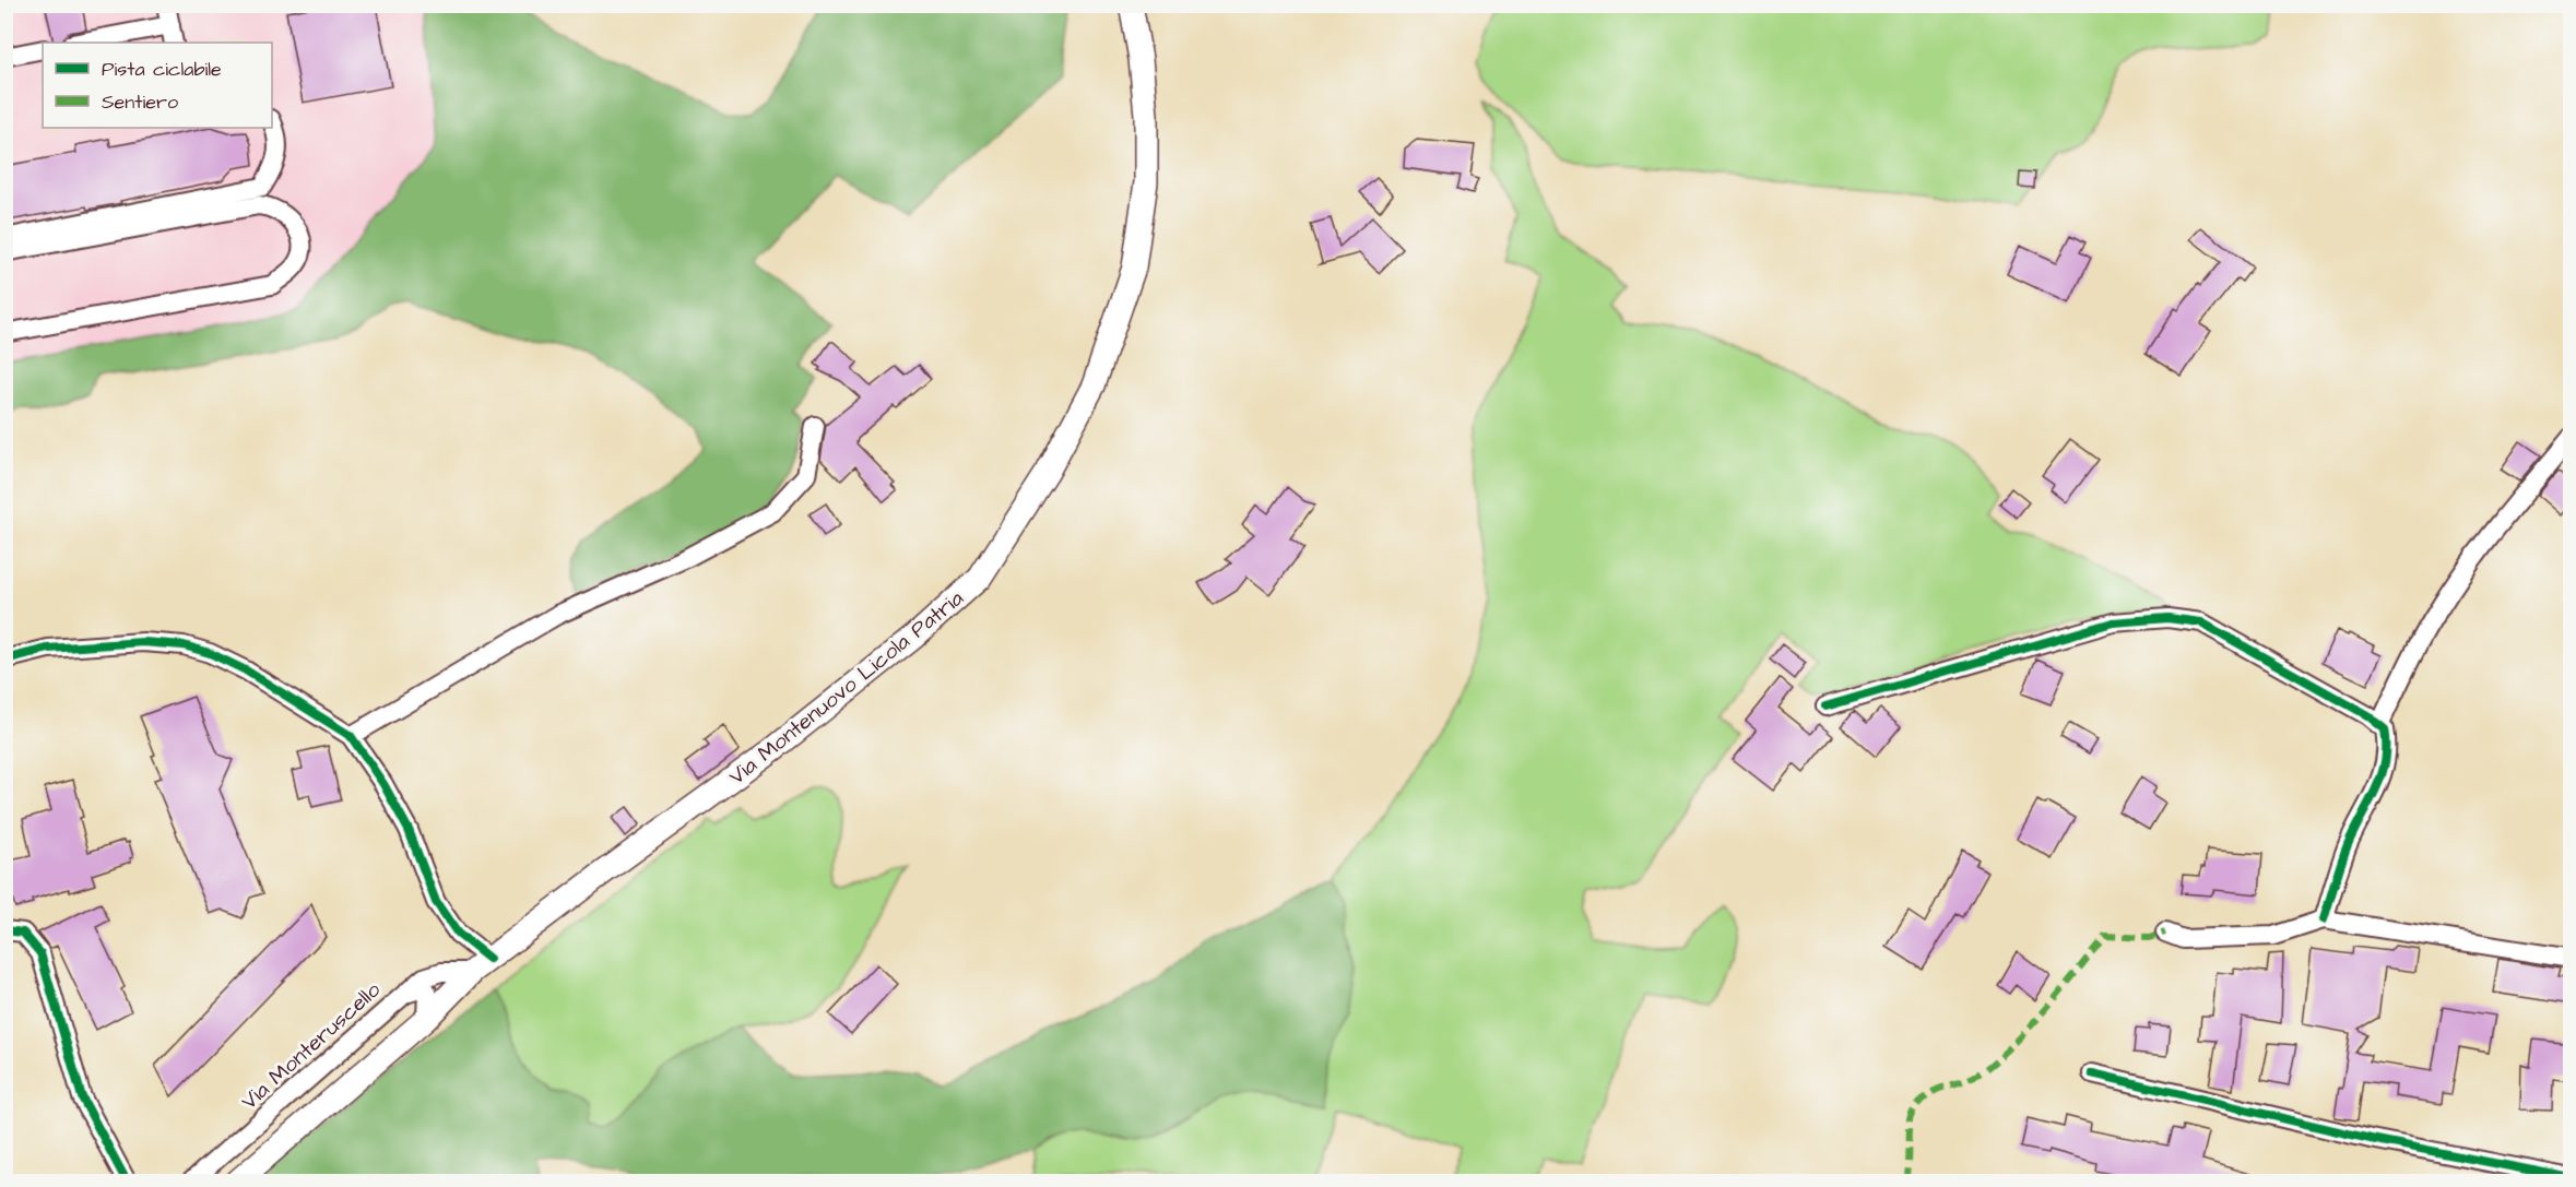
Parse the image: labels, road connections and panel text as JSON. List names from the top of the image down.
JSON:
{
  "streets": {
    "main road": ["Via Montenuovo Licola Patria"],
    "street": ["Via Monteruscello"]
  },
  "crossings": [
    ["Via Montenuovo Licola Patria", "Via Monteruscello"]
  ],
  "legend": ["Pista ciclabile", "Sentiero"]
}
